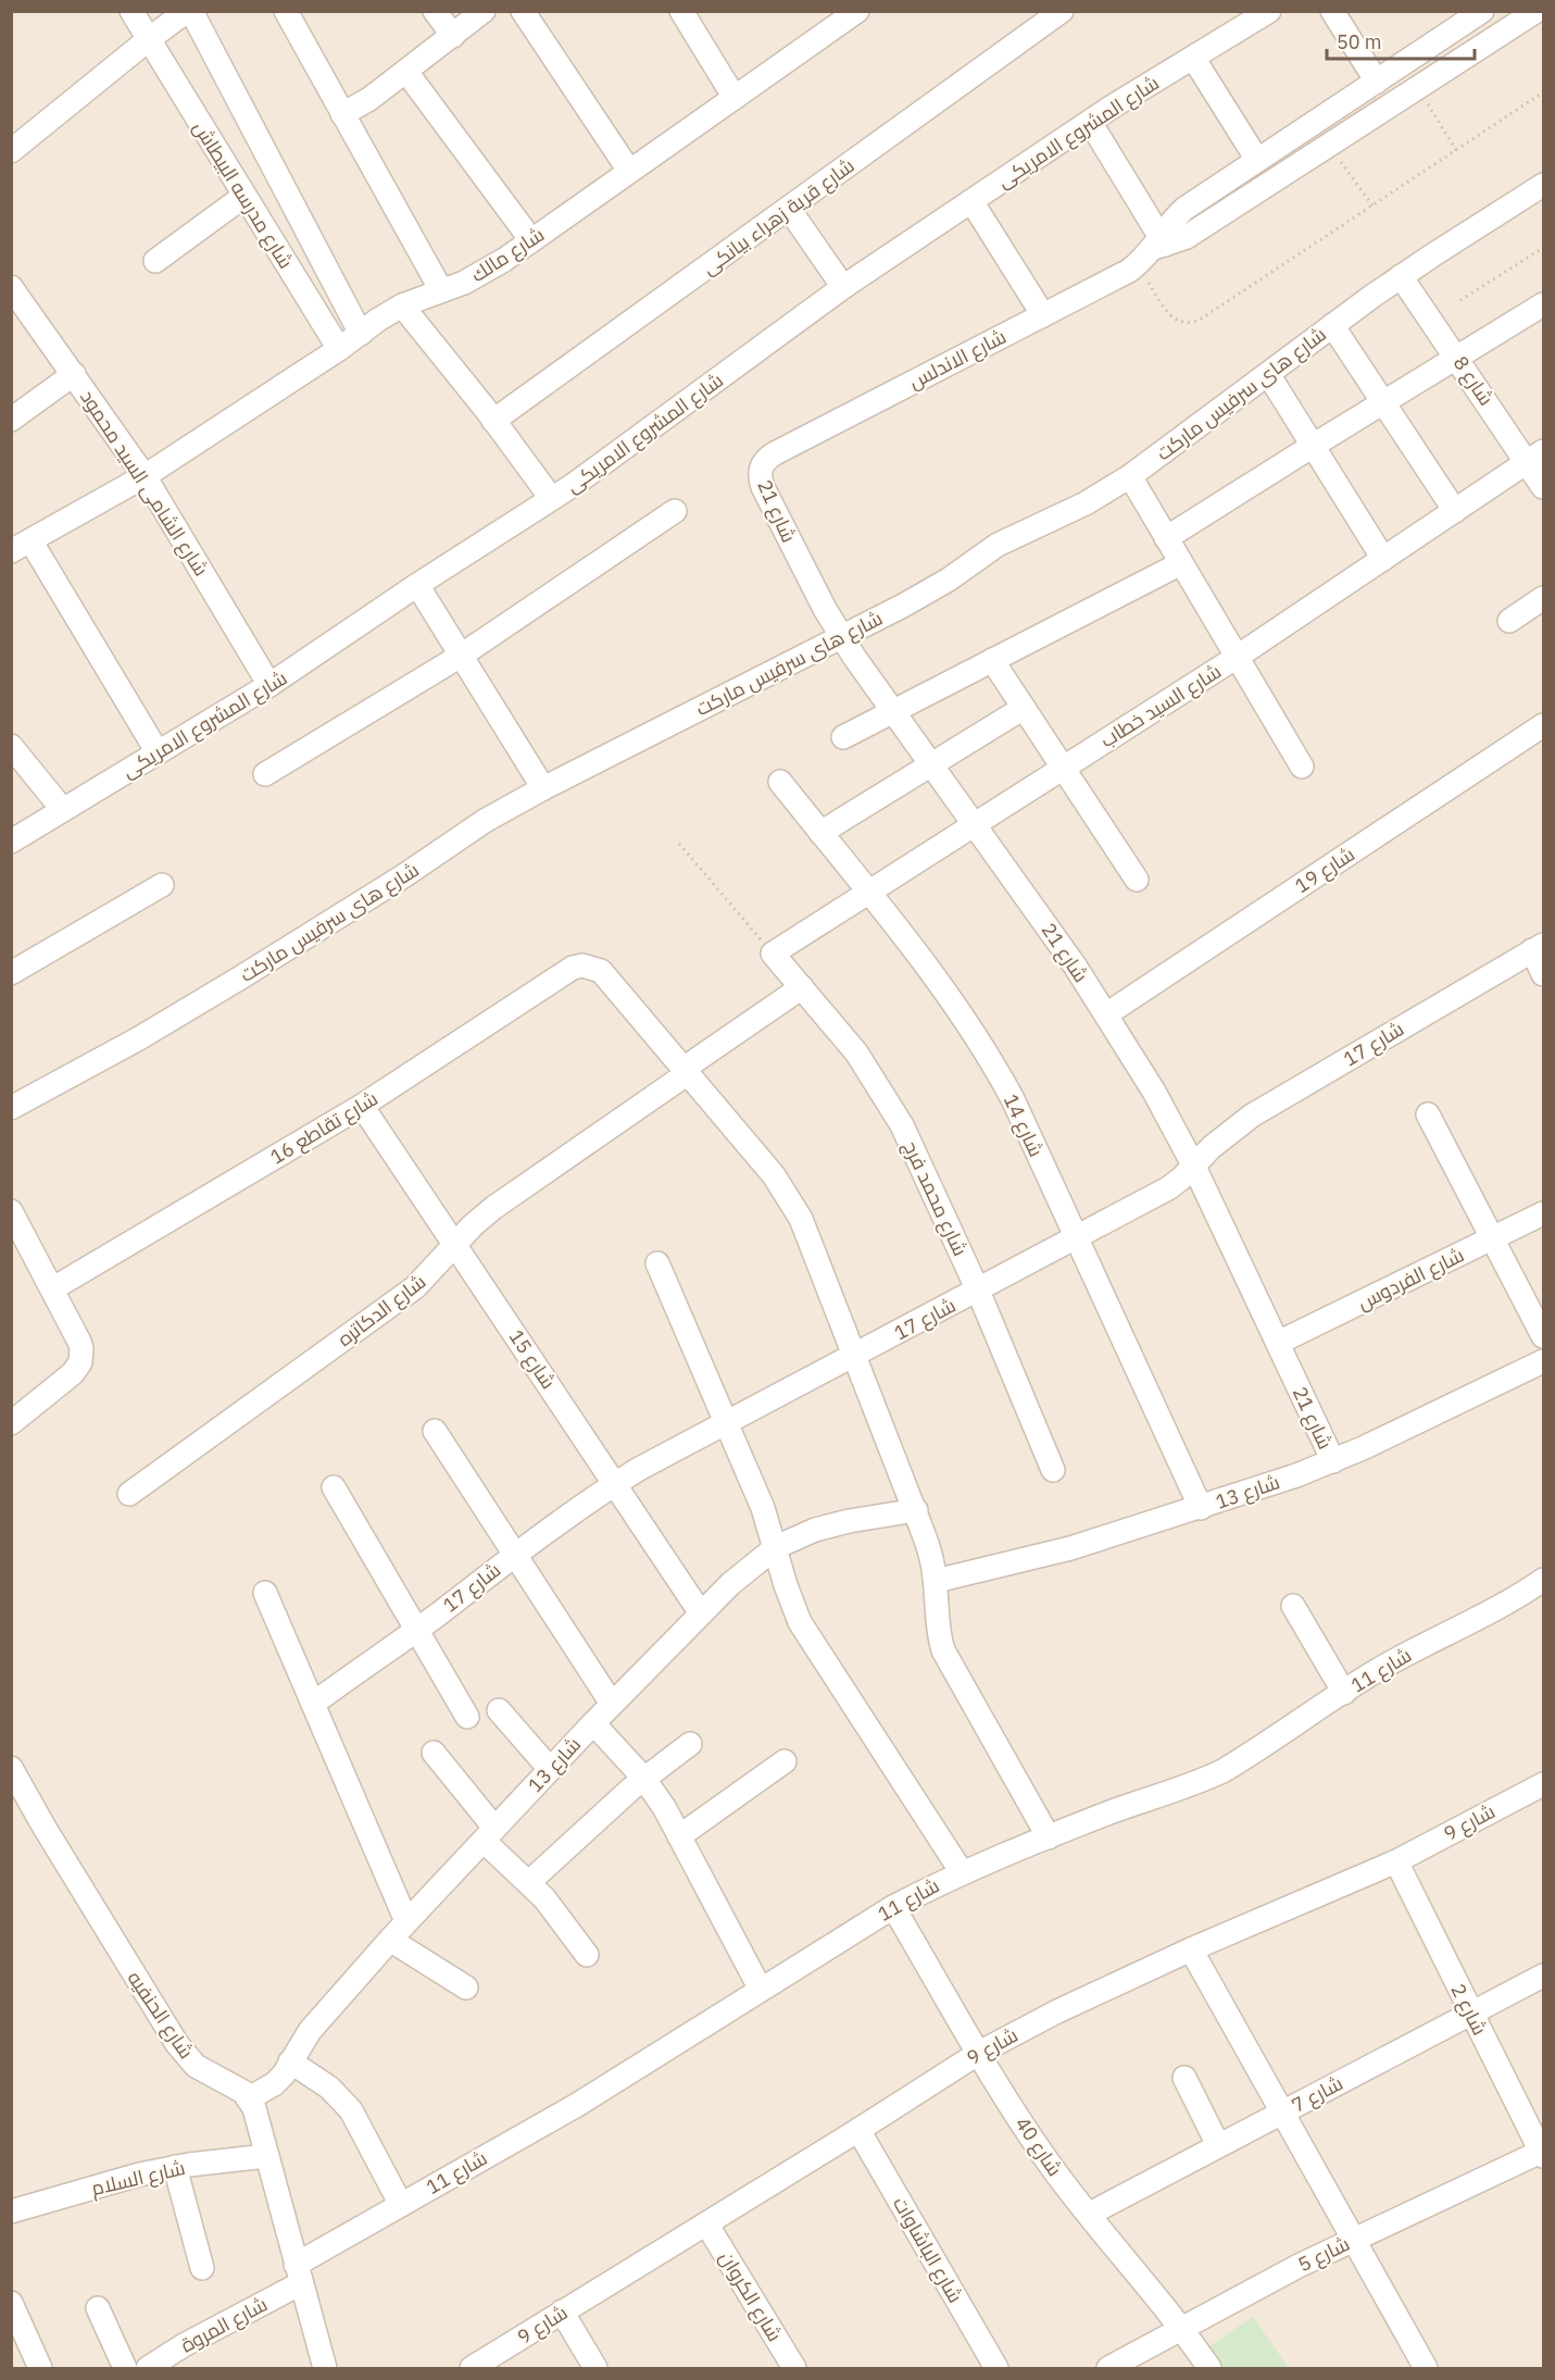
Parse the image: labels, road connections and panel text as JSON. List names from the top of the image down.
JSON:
{
  "streets": {
    "street": [
      "شارع المشروع الامريكى",
      "شارع مدرسه البيطاش",
      "شارع قرية زهراء بيانكى",
      "شارع مالك",
      "شارع الاندلس",
      "شارع 8",
      "شارع هاى سرفيس ماركت",
      "شارع الشامى السيد محمود",
      "شارع 21",
      "شارع السيد خطاب",
      "شارع 19",
      "شارع 17",
      "شارع 14",
      "شارع تقاطع 16",
      "شارع محمد فرج",
      "شارع الفردوس",
      "شارع الدكاتره",
      "شارع 15",
      "شارع 13",
      "شارع 11",
      "شارع 9",
      "شارع 2",
      "شارع الحنفيه",
      "شارع 7",
      "شارع 40",
      "شارع السلام",
      "شارع الباشاوات",
      "شارع 5",
      "شارع الكروان",
      "شارع المروة"
    ]
  },
  "crossings": [
    ["شارع المشروع الامريكى", "شارع الشامى السيد محمود"],
    ["شارع مدرسه البيطاش", "شارع مالك"],
    ["شارع مالك", "شارع الشامى السيد محمود"],
    ["شارع الاندلس", "شارع 21"],
    ["شارع 8", "شارع هاى سرفيس ماركت"],
    ["شارع 8", "شارع السيد خطاب"],
    ["شارع هاى سرفيس ماركت", "شارع 21"],
    ["شارع 21", "شارع السيد خطاب"],
    ["شارع 21", "شارع 19"],
    ["شارع 21", "شارع 17"],
    ["شارع 21", "شارع الفردوس"],
    ["شارع 21", "شارع 13"],
    ["شارع السيد خطاب", "شارع 14"],
    ["شارع السيد خطاب", "شارع محمد فرج"],
    ["شارع 17", "شارع 14"],
    ["شارع 17", "شارع محمد فرج"],
    ["شارع 17", "شارع 15"],
    ["شارع 14", "شارع 13"],
    ["شارع تقاطع 16", "شارع الدكاتره"],
    ["شارع تقاطع 16", "شارع 15"],
    ["شارع محمد فرج", "شارع الدكاتره"],
    ["شارع الدكاتره", "شارع 15"],
    ["شارع 15", "شارع 13"],
    ["شارع 13", "شارع الحنفيه"],
    ["شارع 11", "شارع 40"],
    ["شارع 11", "شارع المروة"],
    ["شارع 9", "شارع 2"],
    ["شارع 9", "شارع 40"],
    ["شارع 9", "شارع الباشاوات"],
    ["شارع 9", "شارع الكروان"],
    ["شارع 2", "شارع 7"],
    ["شارع 2", "شارع 5"],
    ["شارع 7", "شارع 40"],
    ["شارع 40", "شارع 5"]
  ],
  "scale_bar": "50 m"
}
